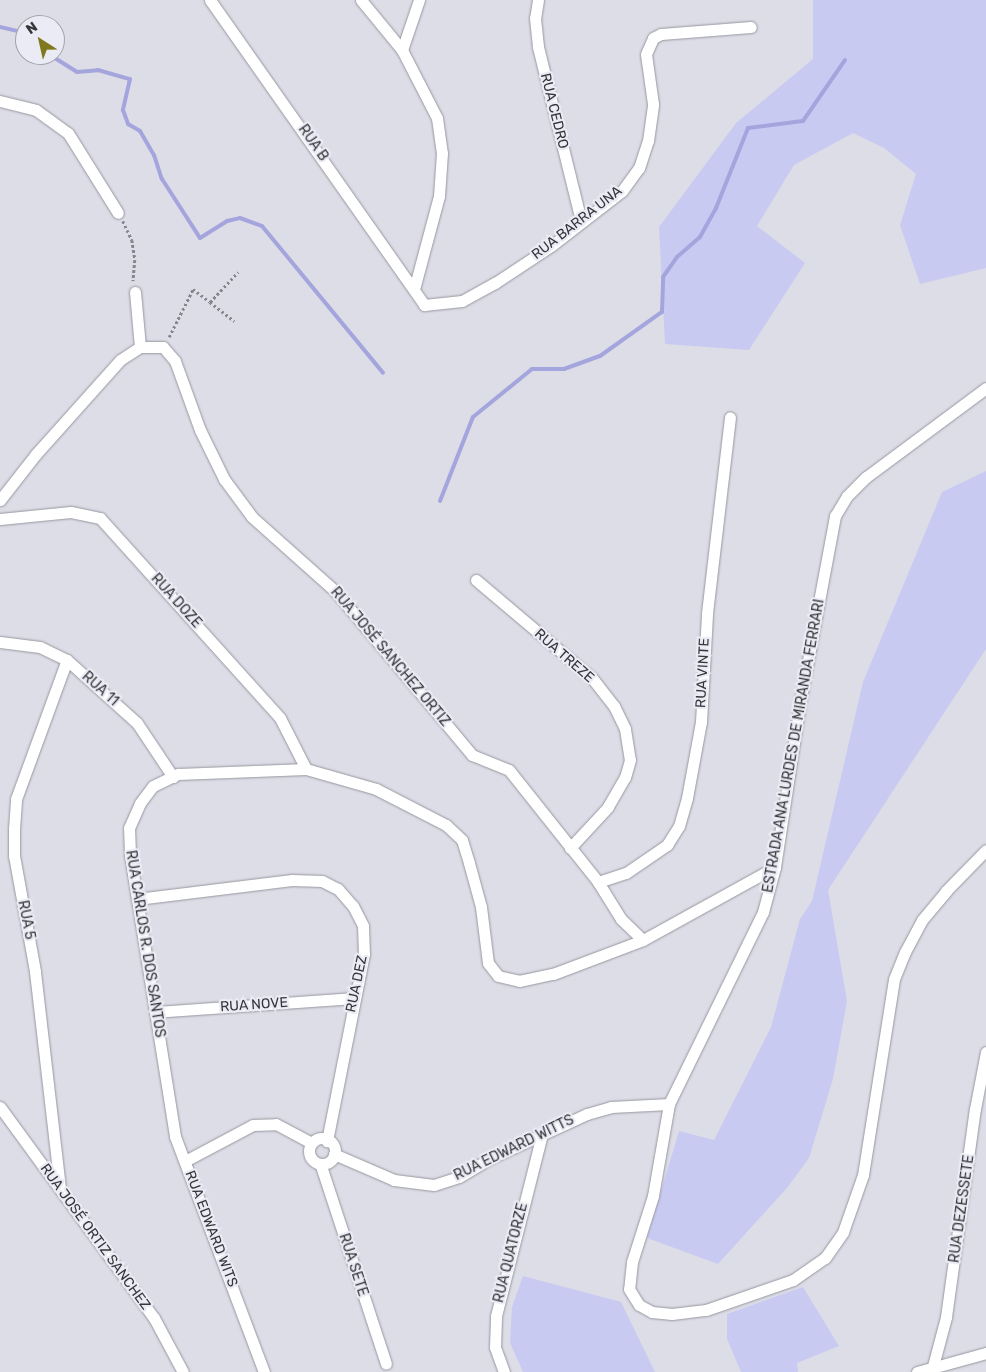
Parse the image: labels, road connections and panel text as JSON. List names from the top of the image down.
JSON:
{
  "streets": {
    "street": [
      "RUA CEDRO",
      "RUA B",
      "RUA BARRA UNA",
      "RUA DOZE",
      "RUA TREZE",
      "RUA JOSÉ SANCHEZ ORTIZ",
      "RUA VINTE",
      "RUA 11",
      "ESTRADA ANA LURDES DE MIRANDA FERRARI",
      "RUA 5",
      "RUA CARLOS R. DOS SANTOS",
      "RUA DEZ",
      "RUA NOVE",
      "RUA EDWARD WITTS",
      "RUA DEZESSETE",
      "RUA EDWARD WITS",
      "RUA JOSÉ ORTIZ SANCHEZ",
      "RUA QUATORZE",
      "RUA SETE"
    ]
  },
  "crossings": [
    ["RUA CEDRO", "RUA BARRA UNA"],
    ["RUA B", "RUA BARRA UNA"],
    ["RUA DOZE", "RUA CARLOS R. DOS SANTOS"],
    ["RUA TREZE", "RUA JOSÉ SANCHEZ ORTIZ"],
    ["RUA JOSÉ SANCHEZ ORTIZ", "RUA VINTE"],
    ["RUA JOSÉ SANCHEZ ORTIZ", "RUA CARLOS R. DOS SANTOS"],
    ["RUA 11", "RUA 5"],
    ["RUA 11", "RUA CARLOS R. DOS SANTOS"],
    ["ESTRADA ANA LURDES DE MIRANDA FERRARI", "RUA CARLOS R. DOS SANTOS"],
    ["ESTRADA ANA LURDES DE MIRANDA FERRARI", "RUA EDWARD WITTS"],
    ["RUA 5", "RUA JOSÉ ORTIZ SANCHEZ"],
    ["RUA CARLOS R. DOS SANTOS", "RUA DEZ"],
    ["RUA CARLOS R. DOS SANTOS", "RUA NOVE"],
    ["RUA CARLOS R. DOS SANTOS", "RUA EDWARD WITS"],
    ["RUA DEZ", "RUA NOVE"],
    ["RUA DEZ", "RUA EDWARD WITTS"],
    ["RUA DEZ", "RUA EDWARD WITS"],
    ["RUA DEZ", "RUA SETE"],
    ["RUA EDWARD WITTS", "RUA EDWARD WITS"],
    ["RUA EDWARD WITTS", "RUA QUATORZE"],
    ["RUA EDWARD WITTS", "RUA SETE"],
    ["RUA EDWARD WITS", "RUA SETE"]
  ],
  "north": "top left"
}
